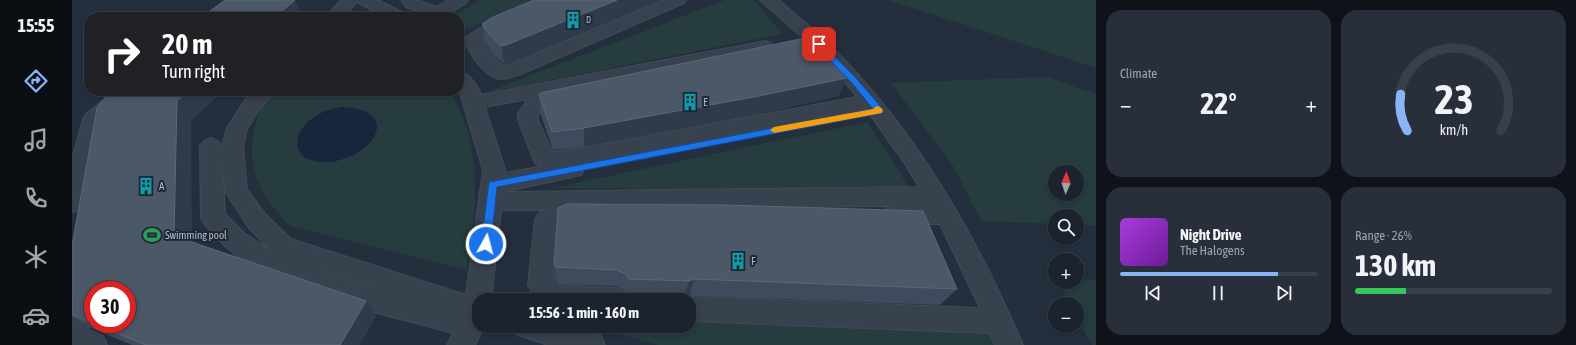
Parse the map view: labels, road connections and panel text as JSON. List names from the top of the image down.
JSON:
{
  "places": {
    "building": [
      "D",
      "E",
      "A",
      "F"
    ],
    "sports": ["Swimming pool"]
  },
  "north": "top",
  "page": {
    "tabs": "15:55",
    "tile": [
      "Climate",
      ["Range · 26%", "130 km"]
    ],
    "turn": ["20 m", "Turn right"],
    "heat": ["−", "22°", "+"],
    "map_buttons": ["+", "−"],
    "song": ["Night Drive", "The Halogens"],
    "limit": "30",
    "trip": "15:56 · 1 min · 160 m",
    "gauge": ["23", "km/h"]
  }
}
